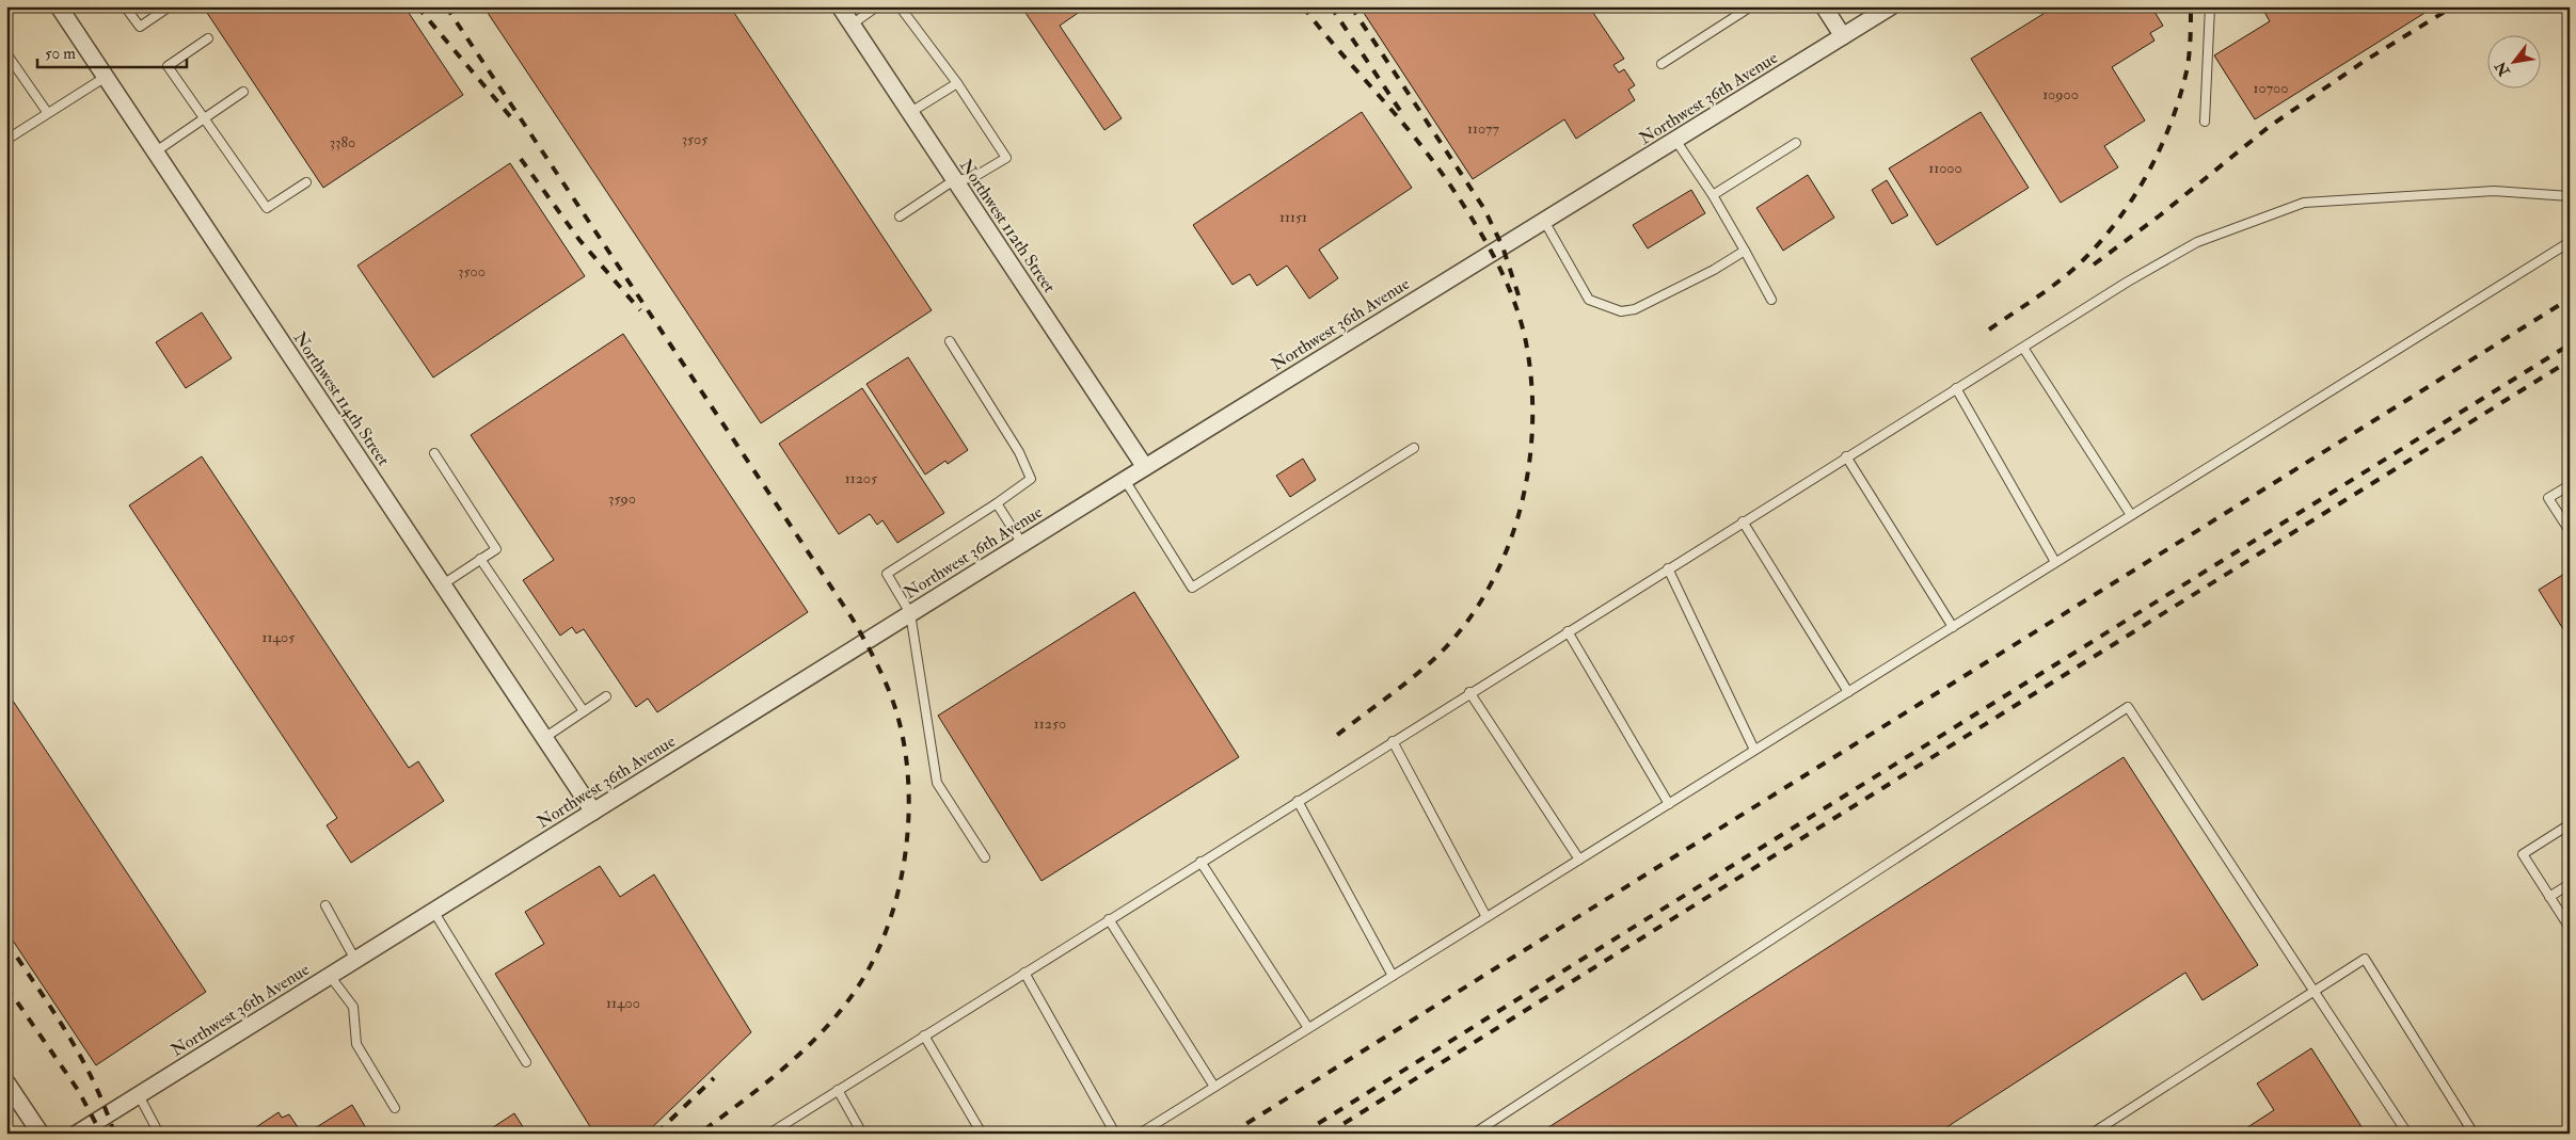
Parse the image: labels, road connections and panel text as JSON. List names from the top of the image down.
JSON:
{
  "streets": {
    "street": ["Northwest 36th Avenue", "Northwest 112th Street", "Northwest 114th Street"]
  },
  "crossings": [
    ["Northwest 36th Avenue", "Northwest 112th Street"],
    ["Northwest 36th Avenue", "Northwest 114th Street"]
  ],
  "house_numbers": [
    "10700",
    "10900",
    "11077",
    "3505",
    "3380",
    "11000",
    "11151",
    "3500",
    "11205",
    "3590",
    "11405",
    "11250",
    "11400"
  ],
  "scale_bar": "50 m",
  "north": "bottom left"
}
